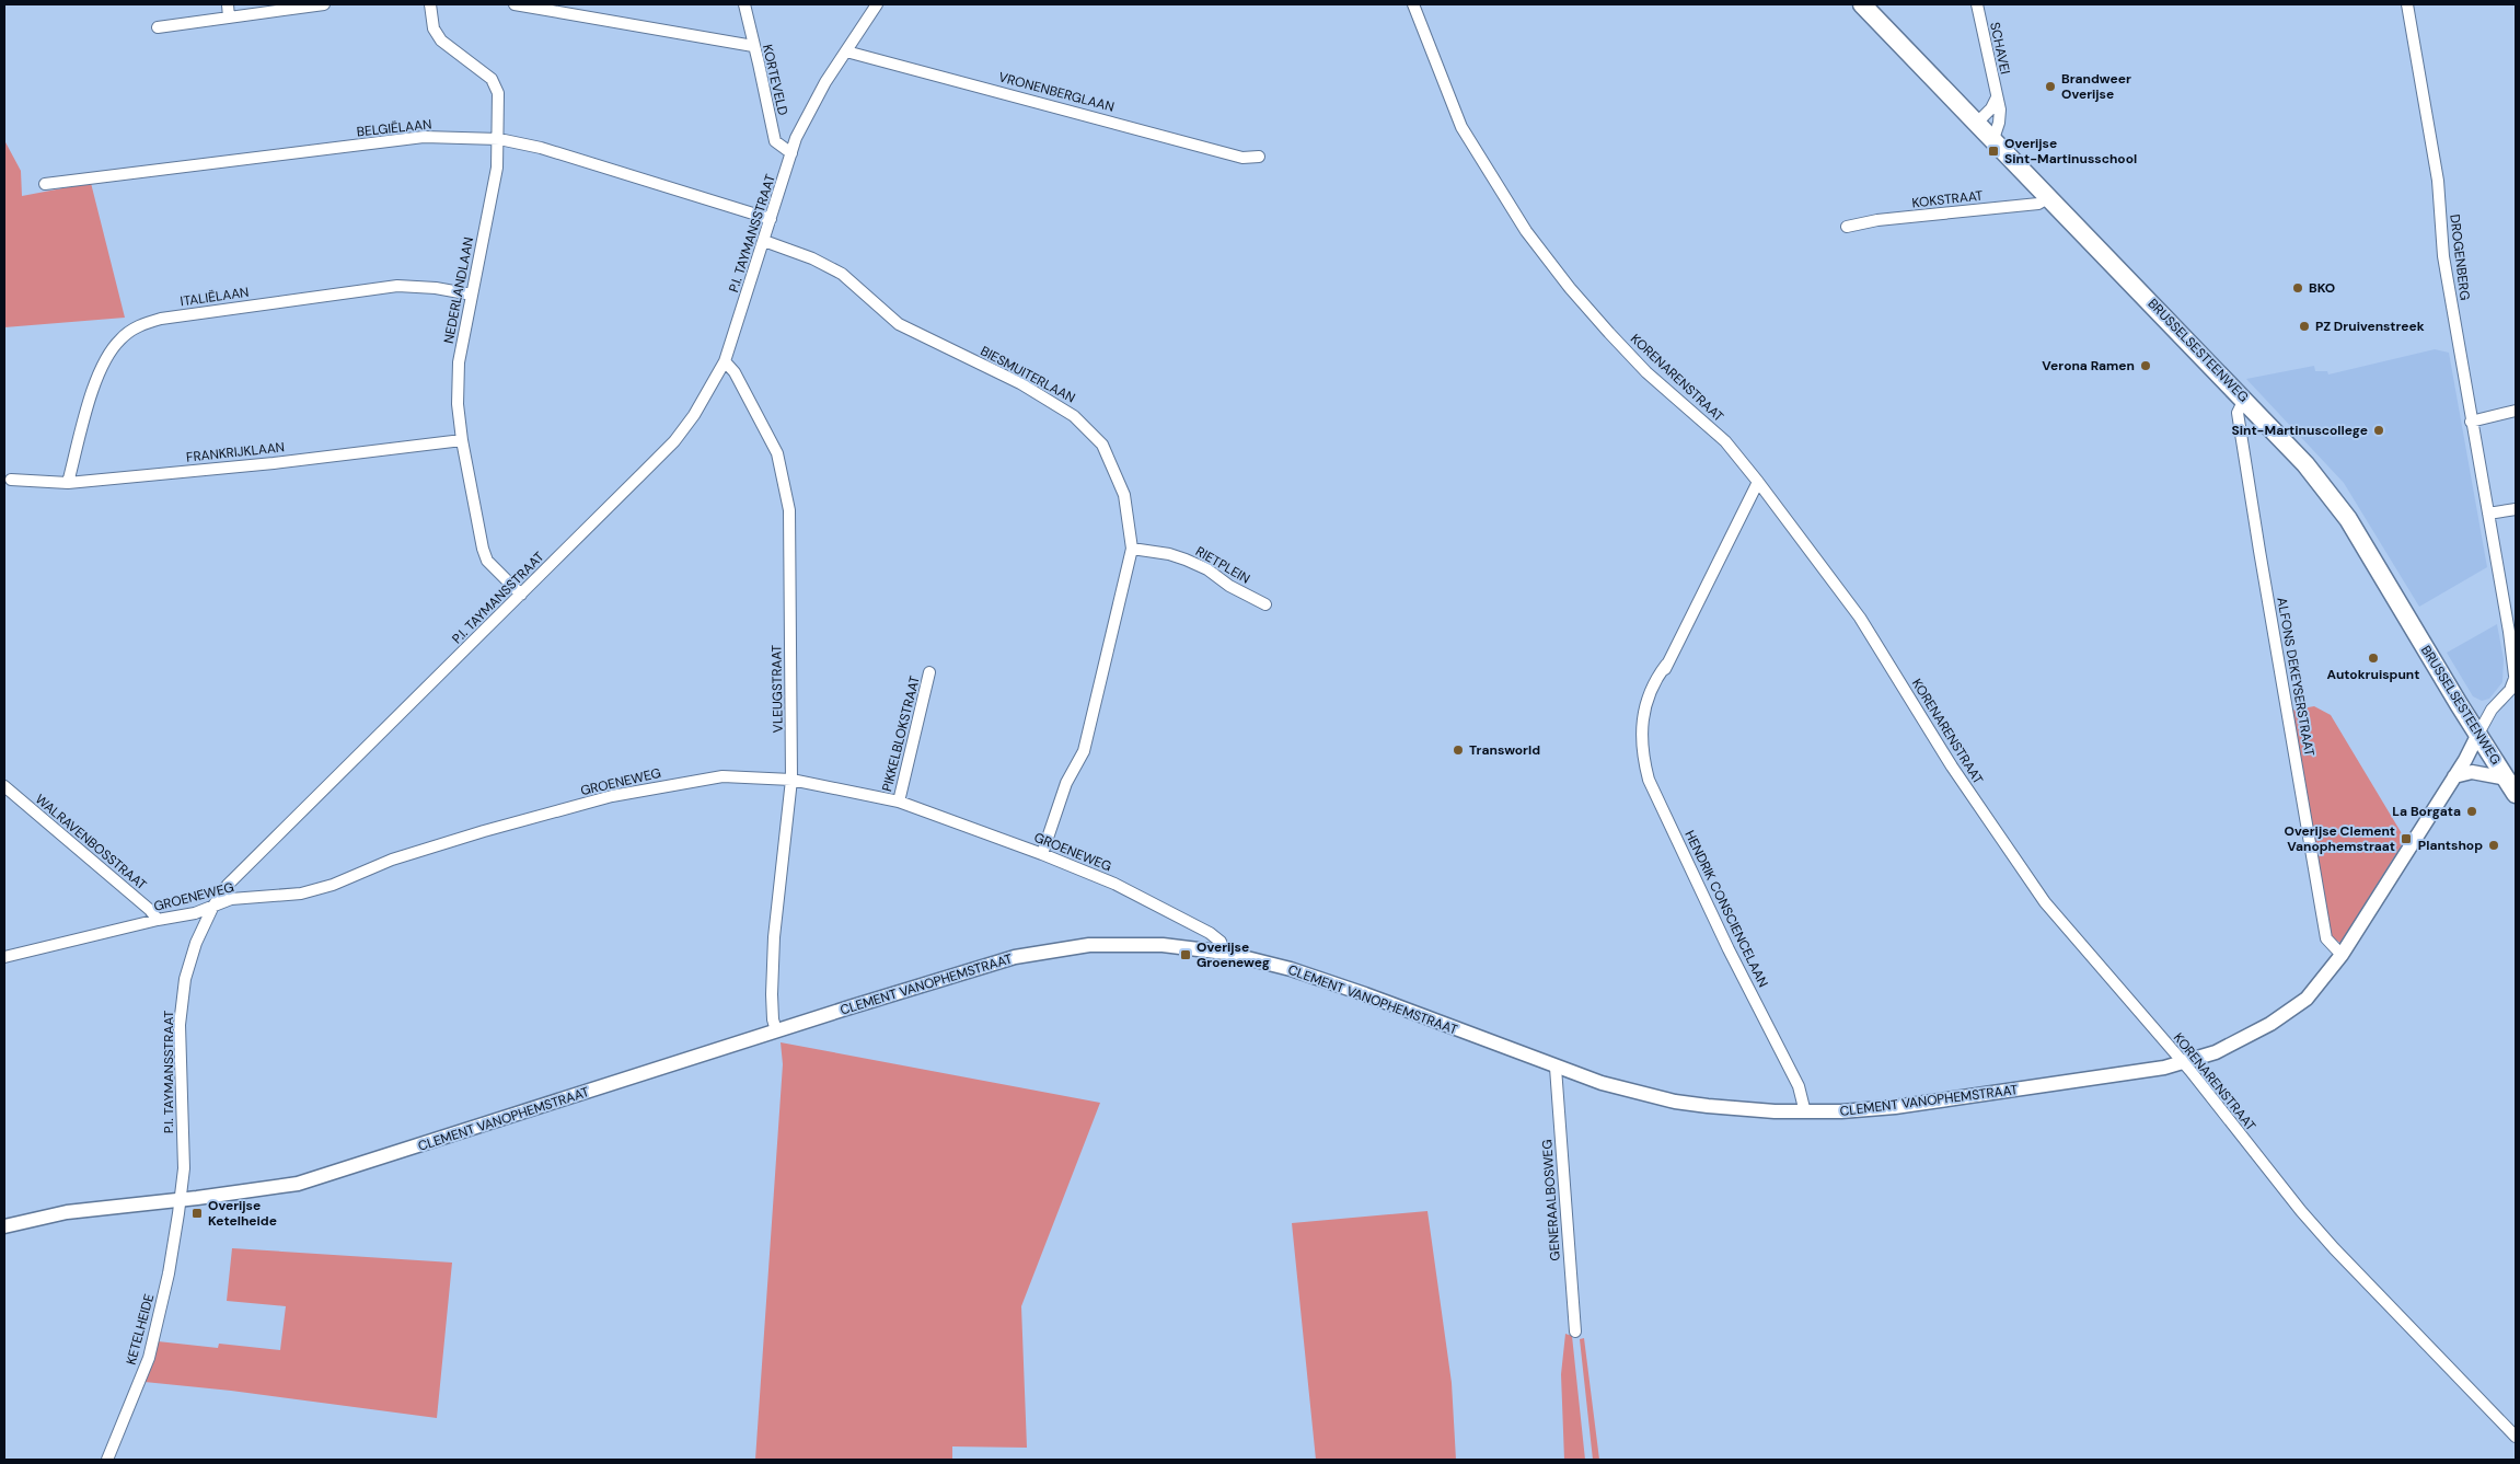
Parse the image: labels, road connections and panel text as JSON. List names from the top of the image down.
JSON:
{
  "streets": {
    "main road": ["BRUSSELSESTEENWEG"],
    "street": [
      "SCHAVEI",
      "KORTEVELD",
      "VRONENBERGLAAN",
      "BELGIËLAAN",
      "KOKSTRAAT",
      "P.I. TAYMANSSTRAAT",
      "DROGENBERG",
      "NEDERLANDLAAN",
      "ITALIËLAAN",
      "BIESMUITERLAAN",
      "KORENARENSTRAAT",
      "FRANKRIJKLAAN",
      "RIETPLEIN",
      "ALFONS DEKEYSERSTRAAT",
      "VLEUGSTRAAT",
      "PIKKELBLOKSTRAAT",
      "GROENEWEG",
      "WALRAVENBOSSTRAAT",
      "HENDRIK CONSCIENCELAAN",
      "CLEMENT VANOPHEMSTRAAT",
      "GENERAALBOSWEG",
      "KETELHEIDE"
    ]
  },
  "crossings": [
    ["SCHAVEI", "BRUSSELSESTEENWEG"],
    ["KORTEVELD", "P.I. TAYMANSSTRAAT"],
    ["VRONENBERGLAAN", "P.I. TAYMANSSTRAAT"],
    ["BELGIËLAAN", "P.I. TAYMANSSTRAAT"],
    ["BELGIËLAAN", "NEDERLANDLAAN"],
    ["KOKSTRAAT", "BRUSSELSESTEENWEG"],
    ["P.I. TAYMANSSTRAAT", "NEDERLANDLAAN"],
    ["P.I. TAYMANSSTRAAT", "BIESMUITERLAAN"],
    ["P.I. TAYMANSSTRAAT", "VLEUGSTRAAT"],
    ["P.I. TAYMANSSTRAAT", "GROENEWEG"],
    ["P.I. TAYMANSSTRAAT", "CLEMENT VANOPHEMSTRAAT"],
    ["P.I. TAYMANSSTRAAT", "KETELHEIDE"],
    ["NEDERLANDLAAN", "ITALIËLAAN"],
    ["NEDERLANDLAAN", "FRANKRIJKLAAN"],
    ["ITALIËLAAN", "FRANKRIJKLAAN"],
    ["BRUSSELSESTEENWEG", "ALFONS DEKEYSERSTRAAT"],
    ["BRUSSELSESTEENWEG", "CLEMENT VANOPHEMSTRAAT"],
    ["BIESMUITERLAAN", "RIETPLEIN"],
    ["BIESMUITERLAAN", "GROENEWEG"],
    ["KORENARENSTRAAT", "HENDRIK CONSCIENCELAAN"],
    ["KORENARENSTRAAT", "CLEMENT VANOPHEMSTRAAT"],
    ["ALFONS DEKEYSERSTRAAT", "CLEMENT VANOPHEMSTRAAT"],
    ["VLEUGSTRAAT", "GROENEWEG"],
    ["VLEUGSTRAAT", "CLEMENT VANOPHEMSTRAAT"],
    ["PIKKELBLOKSTRAAT", "GROENEWEG"],
    ["GROENEWEG", "WALRAVENBOSSTRAAT"],
    ["GROENEWEG", "CLEMENT VANOPHEMSTRAAT"],
    ["HENDRIK CONSCIENCELAAN", "CLEMENT VANOPHEMSTRAAT"],
    ["CLEMENT VANOPHEMSTRAAT", "GENERAALBOSWEG"],
    ["CLEMENT VANOPHEMSTRAAT", "KETELHEIDE"]
  ],
  "places": {
    "other": [
      "Brandweer Overijse",
      "BKO",
      "PZ Druivenstreek",
      "Verona Ramen",
      "Sint-Martinuscollege",
      "Autokruispunt",
      "Transworld",
      "La Borgata",
      "Plantshop"
    ],
    "transit": [
      "Overijse Sint-Martinusschool",
      "Overijse Clement Vanophemstraat",
      "Overijse Groeneweg",
      "Overijse Ketelheide"
    ]
  }
}
